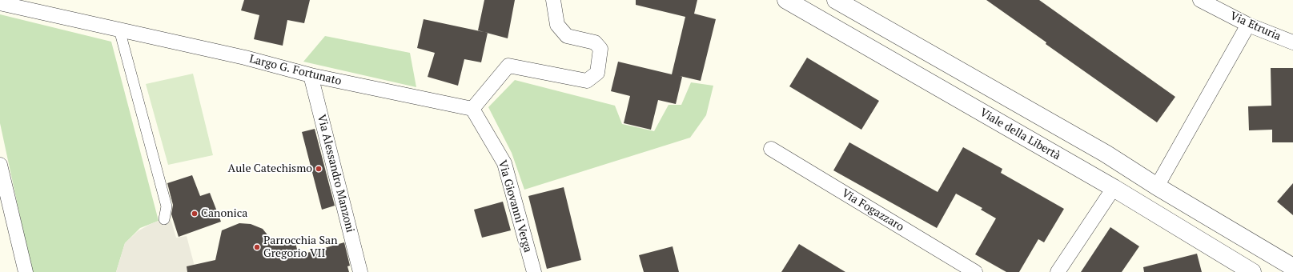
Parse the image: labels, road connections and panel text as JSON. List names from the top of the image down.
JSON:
{
  "streets": {
    "street": [
      "Via Etruria",
      "Largo G. Fortunato",
      "Viale della Libertà",
      "Via Alessandro Manzoni",
      "Via Giovanni Verga",
      "Via Fogazzaro"
    ]
  },
  "crossings": [
    ["Largo G. Fortunato", "Via Alessandro Manzoni"],
    ["Largo G. Fortunato", "Via Giovanni Verga"]
  ],
  "places": ["Aule Catechismo", "Canonica", "Parrocchia San Gregorio VII"]
}
